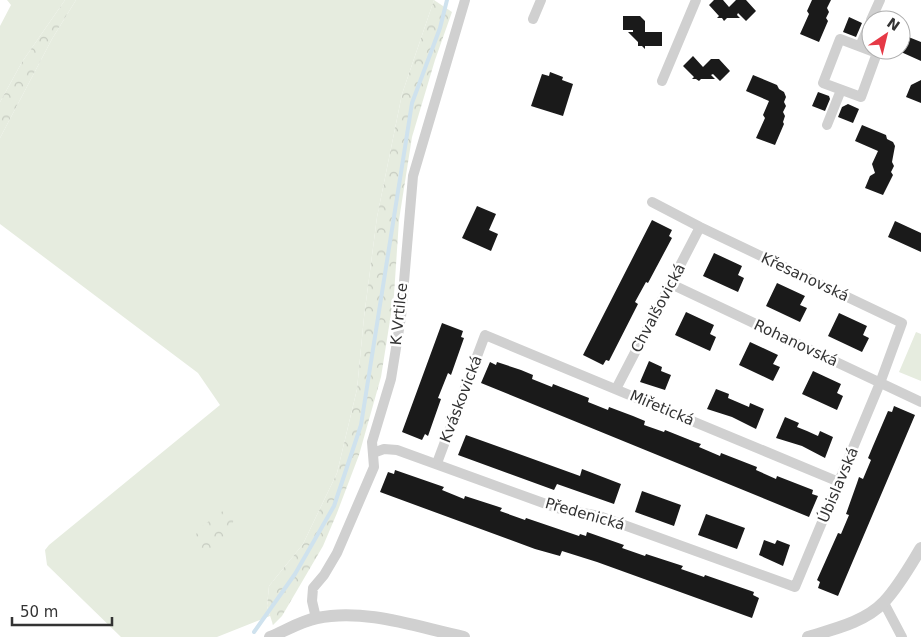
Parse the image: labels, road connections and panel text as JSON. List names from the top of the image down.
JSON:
{
  "streets": {
    "street": [
      "Křesanovská",
      "Chvalšovická",
      "K Vrtilce",
      "Rohanovská",
      "Kváskovická",
      "Miřetická",
      "Úbislavská",
      "Předenická"
    ]
  },
  "crossings": [
    ["Křesanovská", "Chvalšovická"],
    ["Křesanovská", "Rohanovská"],
    ["Křesanovská", "Úbislavská"],
    ["Chvalšovická", "Rohanovská"],
    ["Chvalšovická", "Miřetická"],
    ["K Vrtilce", "Předenická"],
    ["Rohanovská", "Úbislavská"],
    ["Kváskovická", "Miřetická"],
    ["Kváskovická", "Předenická"],
    ["Miřetická", "Úbislavská"],
    ["Úbislavská", "Předenická"]
  ],
  "scale_bar": "50 m",
  "north": "top right"
}
